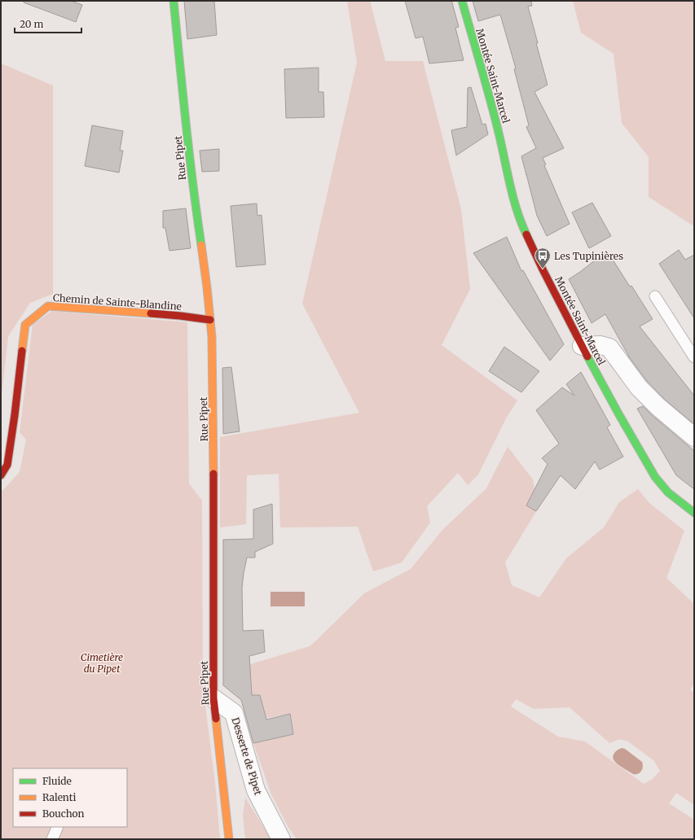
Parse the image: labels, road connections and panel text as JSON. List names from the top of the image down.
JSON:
{
  "streets": {
    "street": [
      "Montée Saint-Marcel",
      "Rue Pipet",
      "Chemin de Sainte-Blandine",
      "Desserte de Pipet"
    ]
  },
  "crossings": [
    ["Rue Pipet", "Chemin de Sainte-Blandine"],
    ["Rue Pipet", "Desserte de Pipet"]
  ],
  "parks": ["Cimetière du Pipet"],
  "places": {
    "bus stop": ["Les Tupinières"]
  },
  "legend": ["Fluide", "Ralenti", "Bouchon"],
  "scale_bar": "20 m"
}
